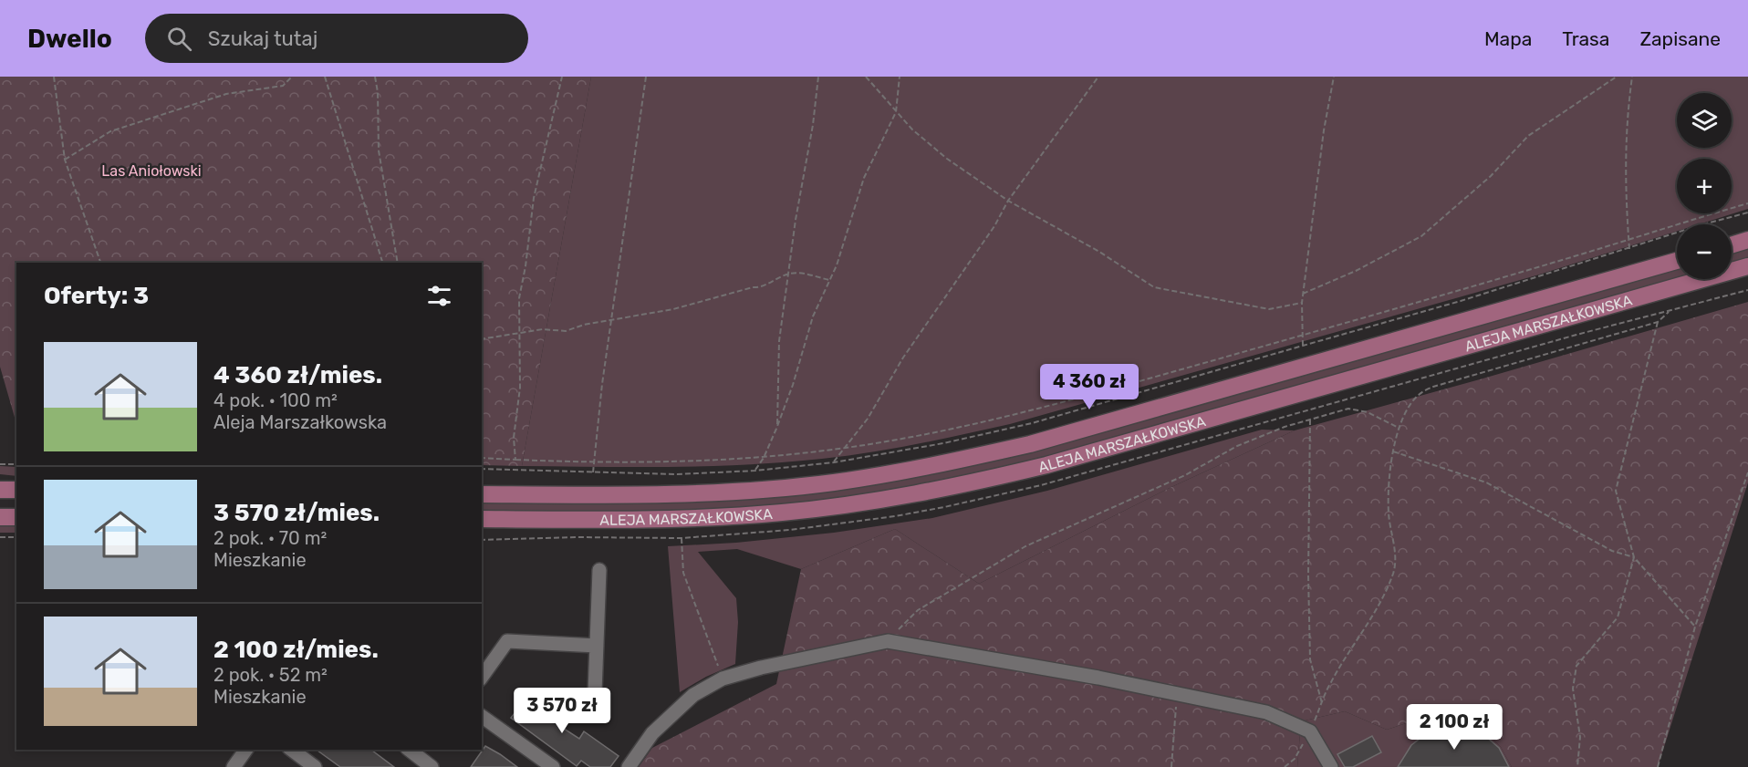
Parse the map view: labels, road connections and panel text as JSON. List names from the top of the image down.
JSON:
{
  "streets": {
    "main road": ["ALEJA MARSZAŁKOWSKA"]
  },
  "parks": ["Las Aniołowski"],
  "page": {
    "header": "Dwello",
    "search": "Szukaj tutaj",
    "nav": ["Mapa", "Trasa", "Zapisane"],
    "map_buttons": ["+", "−"],
    "heading": "Oferty: 3",
    "list": [
      {
        "name": "4 360 zł/mies.",
        "note": "4 pok. · 100 m² · Aleja Marszałkowska"
      },
      {
        "name": "3 570 zł/mies.",
        "note": "2 pok. · 70 m² · Mieszkanie"
      },
      {
        "name": "2 100 zł/mies.",
        "note": "2 pok. · 52 m² · Mieszkanie"
      }
    ],
    "price": ["4 360 zł", "3 570 zł", "2 100 zł"]
  }
}
